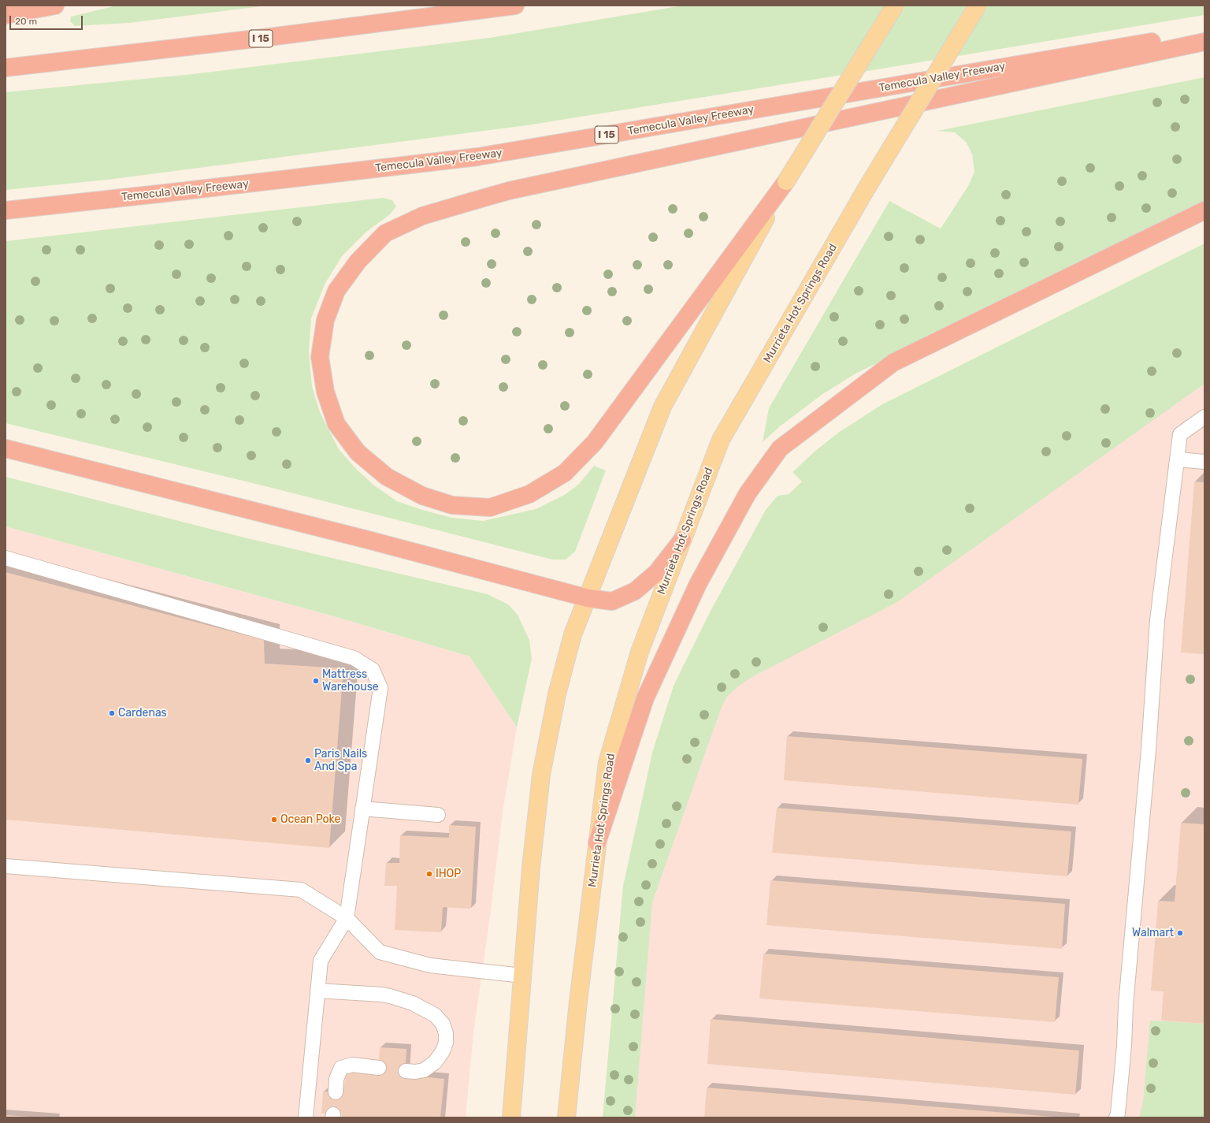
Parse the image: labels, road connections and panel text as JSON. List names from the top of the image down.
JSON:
{
  "streets": {
    "highway": ["I 15", "Temecula Valley Freeway"],
    "main road": ["Murrieta Hot Springs Road"]
  },
  "places": [
    "Mattress Warehouse",
    "Cardenas",
    "Paris Nails And Spa",
    "Ocean Poke",
    "IHOP",
    "Walmart"
  ],
  "scale_bar": "20 m"
}
